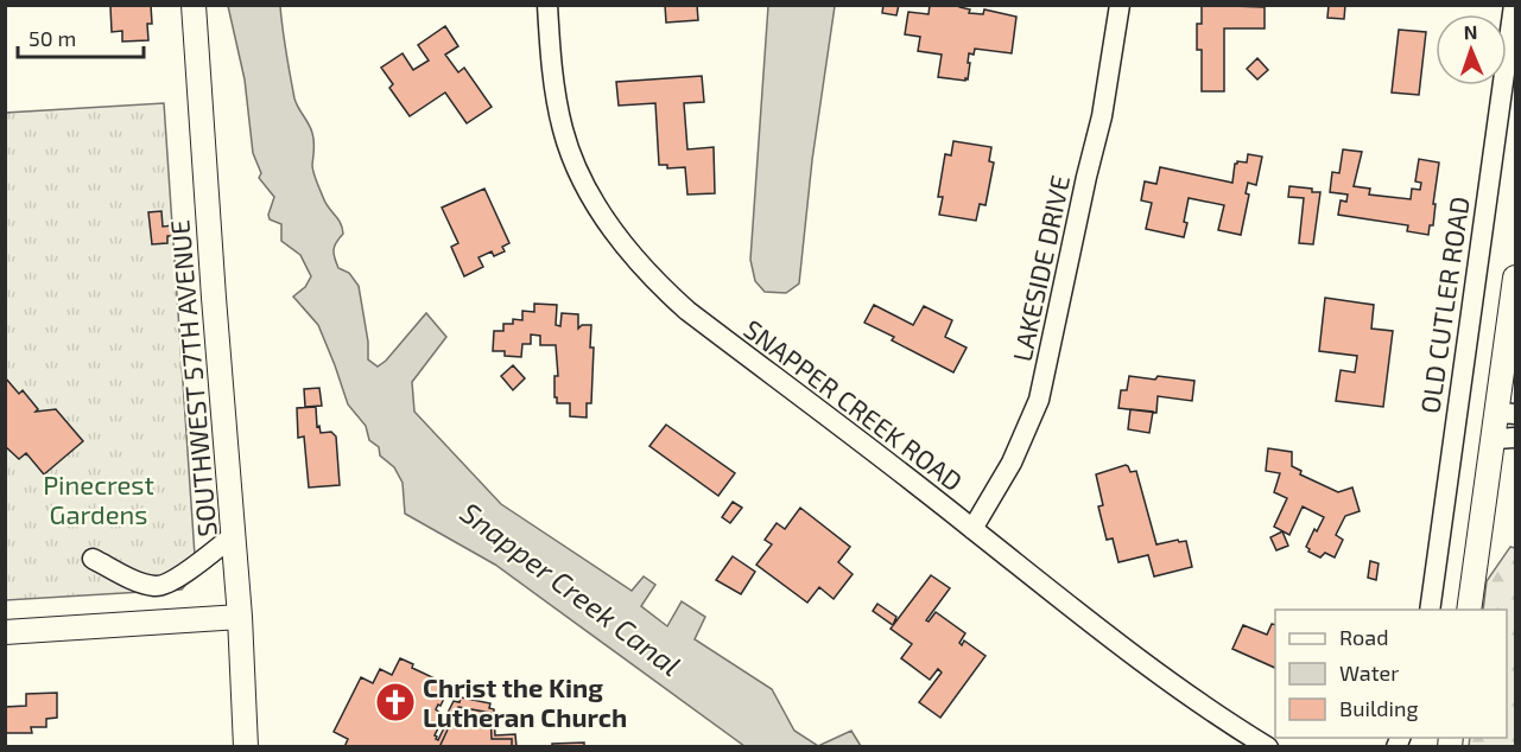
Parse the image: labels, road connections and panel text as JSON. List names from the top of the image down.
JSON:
{
  "streets": {
    "main road": ["SOUTHWEST 57TH AVENUE"],
    "street": ["LAKESIDE DRIVE", "OLD CUTLER ROAD", "SNAPPER CREEK ROAD"]
  },
  "crossings": [
    ["LAKESIDE DRIVE", "SNAPPER CREEK ROAD"]
  ],
  "water": ["Snapper Creek Canal"],
  "parks": ["Pinecrest Gardens"],
  "places": {
    "church": ["Christ the King Lutheran Church"]
  },
  "legend": ["Road", "Water", "Building"],
  "scale_bar": "50 m",
  "north": "top"
}
